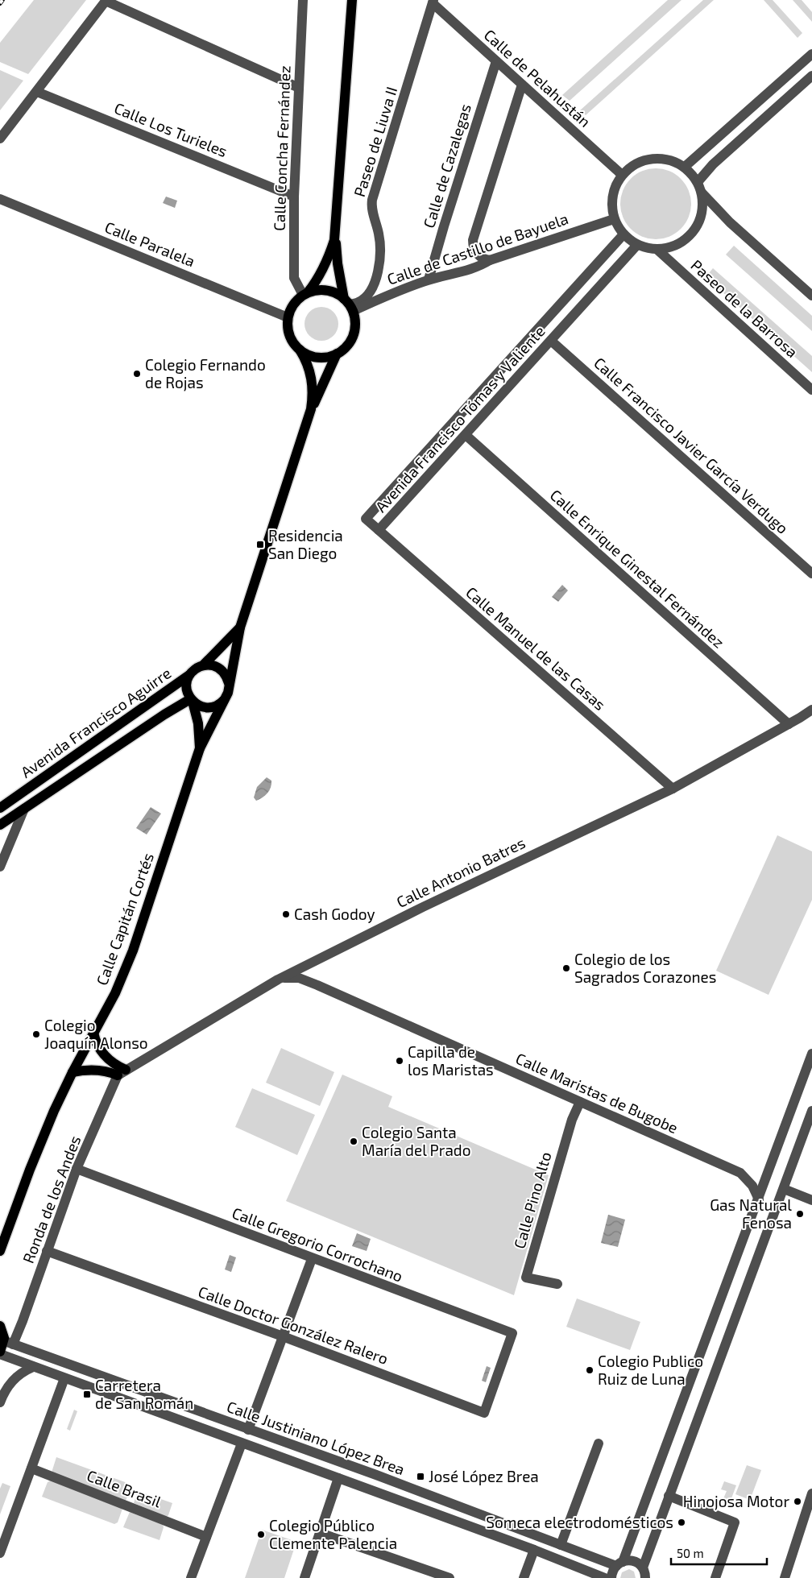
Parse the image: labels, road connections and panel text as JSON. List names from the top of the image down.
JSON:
{
  "streets": {
    "main road": ["Avenida Francisco Aguirre", "Calle Capitán Cortés"],
    "street": [
      "Calle de Pelahustán",
      "Calle Los Turieles",
      "Paseo de Liuva II",
      "Calle Concha Fernández",
      "Calle de Cazalegas",
      "Calle Paralela",
      "Calle de Castillo de Bayuela",
      "Paseo de la Barrosa",
      "Avenida Francisco Tómas y Valiente",
      "Calle Francisco Javier García Verdugo",
      "Calle Enrique Ginestal Fernández",
      "Calle Manuel de las Casas",
      "Calle Antonio Batres",
      "Calle Maristas de Bugobe",
      "Ronda de los Andes",
      "Calle Pino Alto",
      "Calle Gregorio Corrochano",
      "Calle Doctor González Ralero",
      "Calle Justiniano López Brea",
      "Calle Brasil"
    ]
  },
  "crossings": [
    ["Calle de Pelahustán", "Paseo de Liuva II"],
    ["Calle de Pelahustán", "Calle de Cazalegas"],
    ["Calle de Pelahustán", "Calle de Castillo de Bayuela"],
    ["Calle de Pelahustán", "Paseo de la Barrosa"],
    ["Calle de Pelahustán", "Avenida Francisco Tómas y Valiente"],
    ["Calle Los Turieles", "Calle Concha Fernández"],
    ["Paseo de Liuva II", "Calle Concha Fernández"],
    ["Paseo de Liuva II", "Calle Paralela"],
    ["Paseo de Liuva II", "Calle de Castillo de Bayuela"],
    ["Paseo de Liuva II", "Calle Capitán Cortés"],
    ["Calle Concha Fernández", "Calle Paralela"],
    ["Calle Concha Fernández", "Calle de Castillo de Bayuela"],
    ["Calle Concha Fernández", "Calle Capitán Cortés"],
    ["Calle de Cazalegas", "Calle de Castillo de Bayuela"],
    ["Calle Paralela", "Calle de Castillo de Bayuela"],
    ["Calle Paralela", "Calle Capitán Cortés"],
    ["Calle de Castillo de Bayuela", "Paseo de la Barrosa"],
    ["Calle de Castillo de Bayuela", "Avenida Francisco Tómas y Valiente"],
    ["Calle de Castillo de Bayuela", "Calle Capitán Cortés"],
    ["Paseo de la Barrosa", "Avenida Francisco Tómas y Valiente"],
    ["Avenida Francisco Tómas y Valiente", "Calle Francisco Javier García Verdugo"],
    ["Avenida Francisco Tómas y Valiente", "Calle Enrique Ginestal Fernández"],
    ["Avenida Francisco Tómas y Valiente", "Calle Manuel de las Casas"],
    ["Calle Enrique Ginestal Fernández", "Calle Antonio Batres"],
    ["Calle Manuel de las Casas", "Calle Antonio Batres"],
    ["Avenida Francisco Aguirre", "Calle Capitán Cortés"],
    ["Calle Antonio Batres", "Calle Maristas de Bugobe"],
    ["Calle Antonio Batres", "Ronda de los Andes"],
    ["Calle Maristas de Bugobe", "Calle Pino Alto"],
    ["Ronda de los Andes", "Calle Gregorio Corrochano"],
    ["Ronda de los Andes", "Calle Doctor González Ralero"],
    ["Ronda de los Andes", "Calle Justiniano López Brea"],
    ["Calle Gregorio Corrochano", "Calle Doctor González Ralero"]
  ],
  "places": {
    "other": [
      "Colegio Fernando de Rojas",
      "Cash Godoy",
      "Colegio de los Sagrados Corazones",
      "Colegio Joaquín Alonso",
      "Capilla de los Maristas",
      "Colegio Santa María del Prado",
      "Gas Natural Fenosa",
      "Colegio Publico Ruiz de Luna",
      "Hinojosa Motor",
      "Someca electrodomésticos",
      "Colegio Público Clemente Palencia"
    ],
    "transit": ["Residencia San Diego", "Carretera de San Román", "José López Brea"]
  },
  "scale_bar": "50 m"
}
